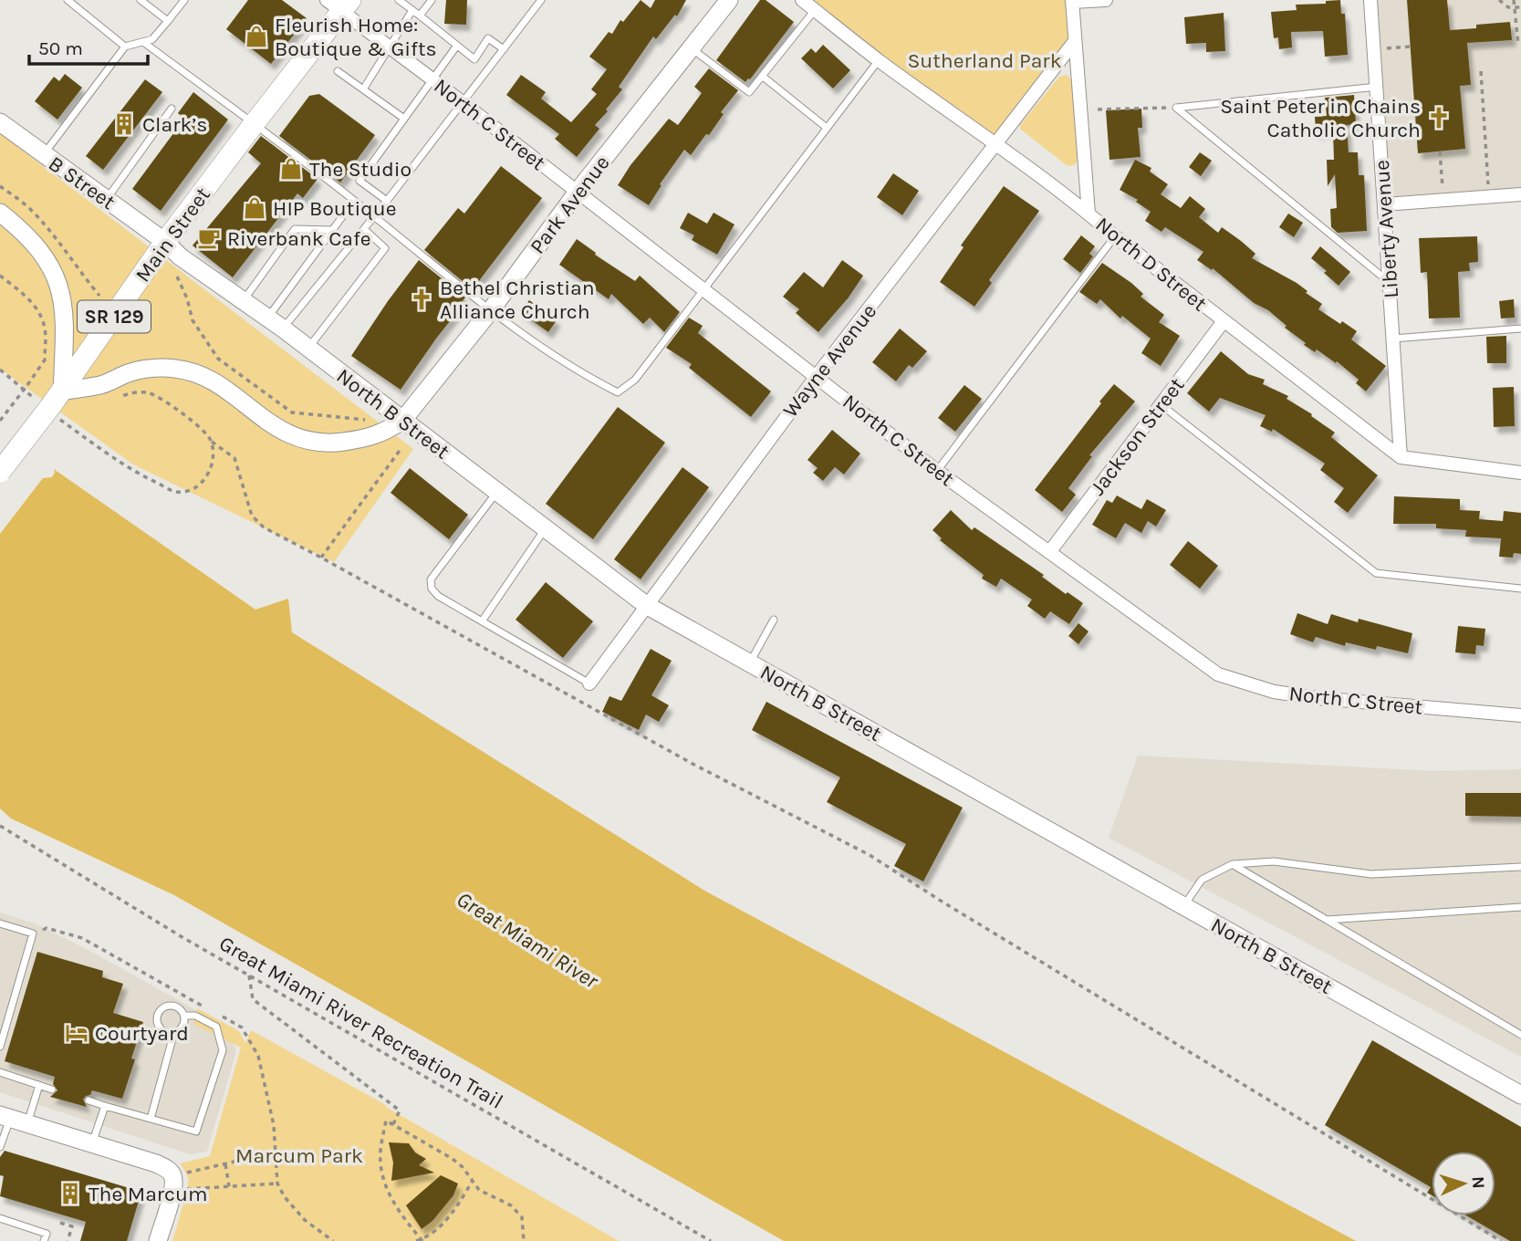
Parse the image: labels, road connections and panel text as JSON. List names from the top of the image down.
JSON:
{
  "streets": {
    "main road": [
      "B Street",
      "Park Avenue",
      "Main Street",
      "SR 129",
      "North B Street"
    ],
    "street": [
      "North C Street",
      "Liberty Avenue",
      "North D Street",
      "Wayne Avenue",
      "Jackson Street"
    ],
    "path": ["Great Miami River Recreation Trail"]
  },
  "crossings": [
    ["North C Street", "Park Avenue"],
    ["North C Street", "Main Street"],
    ["North C Street", "Wayne Avenue"],
    ["North C Street", "Jackson Street"],
    ["B Street", "Main Street"],
    ["B Street", "North B Street"],
    ["Park Avenue", "Main Street"],
    ["Park Avenue", "North B Street"],
    ["Liberty Avenue", "North D Street"],
    ["Main Street", "North B Street"],
    ["North D Street", "Wayne Avenue"],
    ["North D Street", "Jackson Street"],
    ["Wayne Avenue", "North B Street"]
  ],
  "water": ["Great Miami River"],
  "parks": ["Sutherland Park", "Marcum Park"],
  "places": {
    "shop": ["Fleurish Home: Boutique & Gifts", "The Studio", "HIP Boutique"],
    "church": ["Saint Peter in Chains Catholic Church", "Bethel Christian Alliance Church"],
    "building": ["Clark’s", "The Marcum"],
    "cafe": ["Riverbank Cafe"],
    "hotel": ["Courtyard"]
  },
  "scale_bar": "50 m",
  "north": "right"
}
